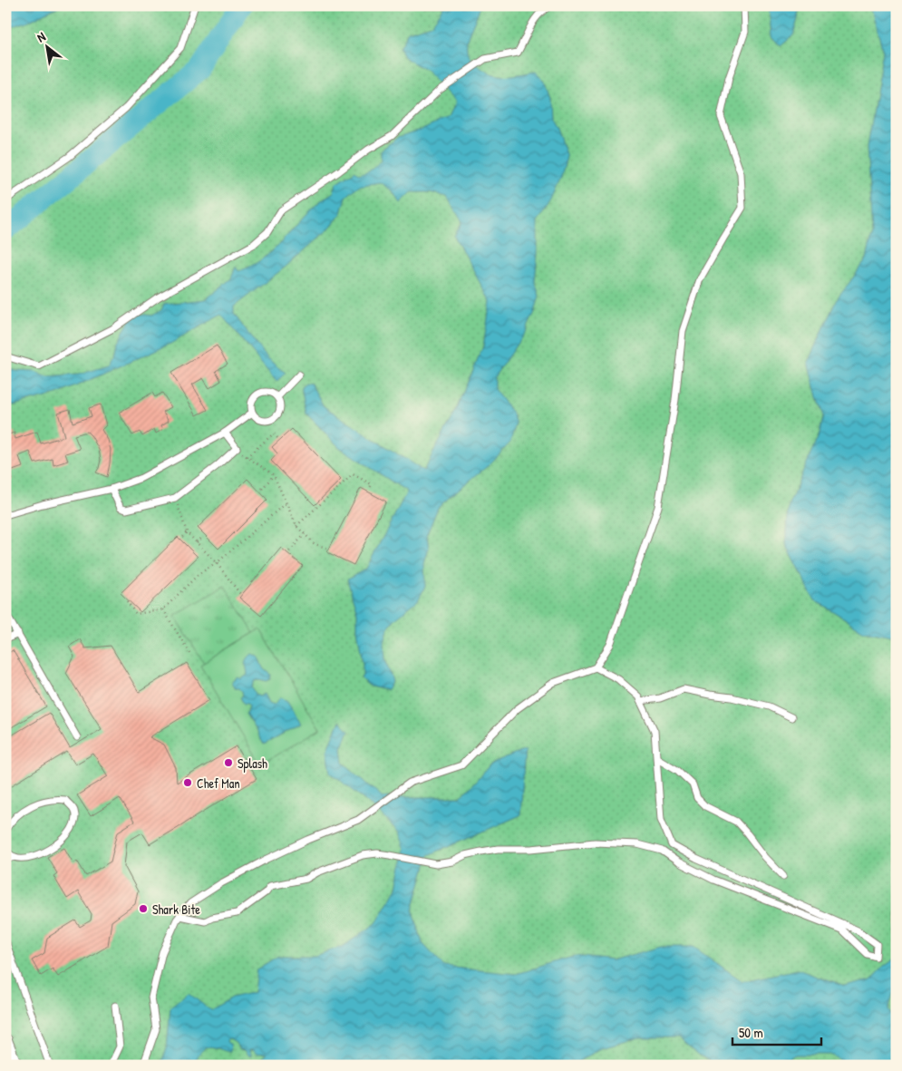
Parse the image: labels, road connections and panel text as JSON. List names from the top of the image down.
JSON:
{
  "places": ["Splash", "Chef Man", "Shark Bite"],
  "scale_bar": "50 m",
  "north": "top left"
}
